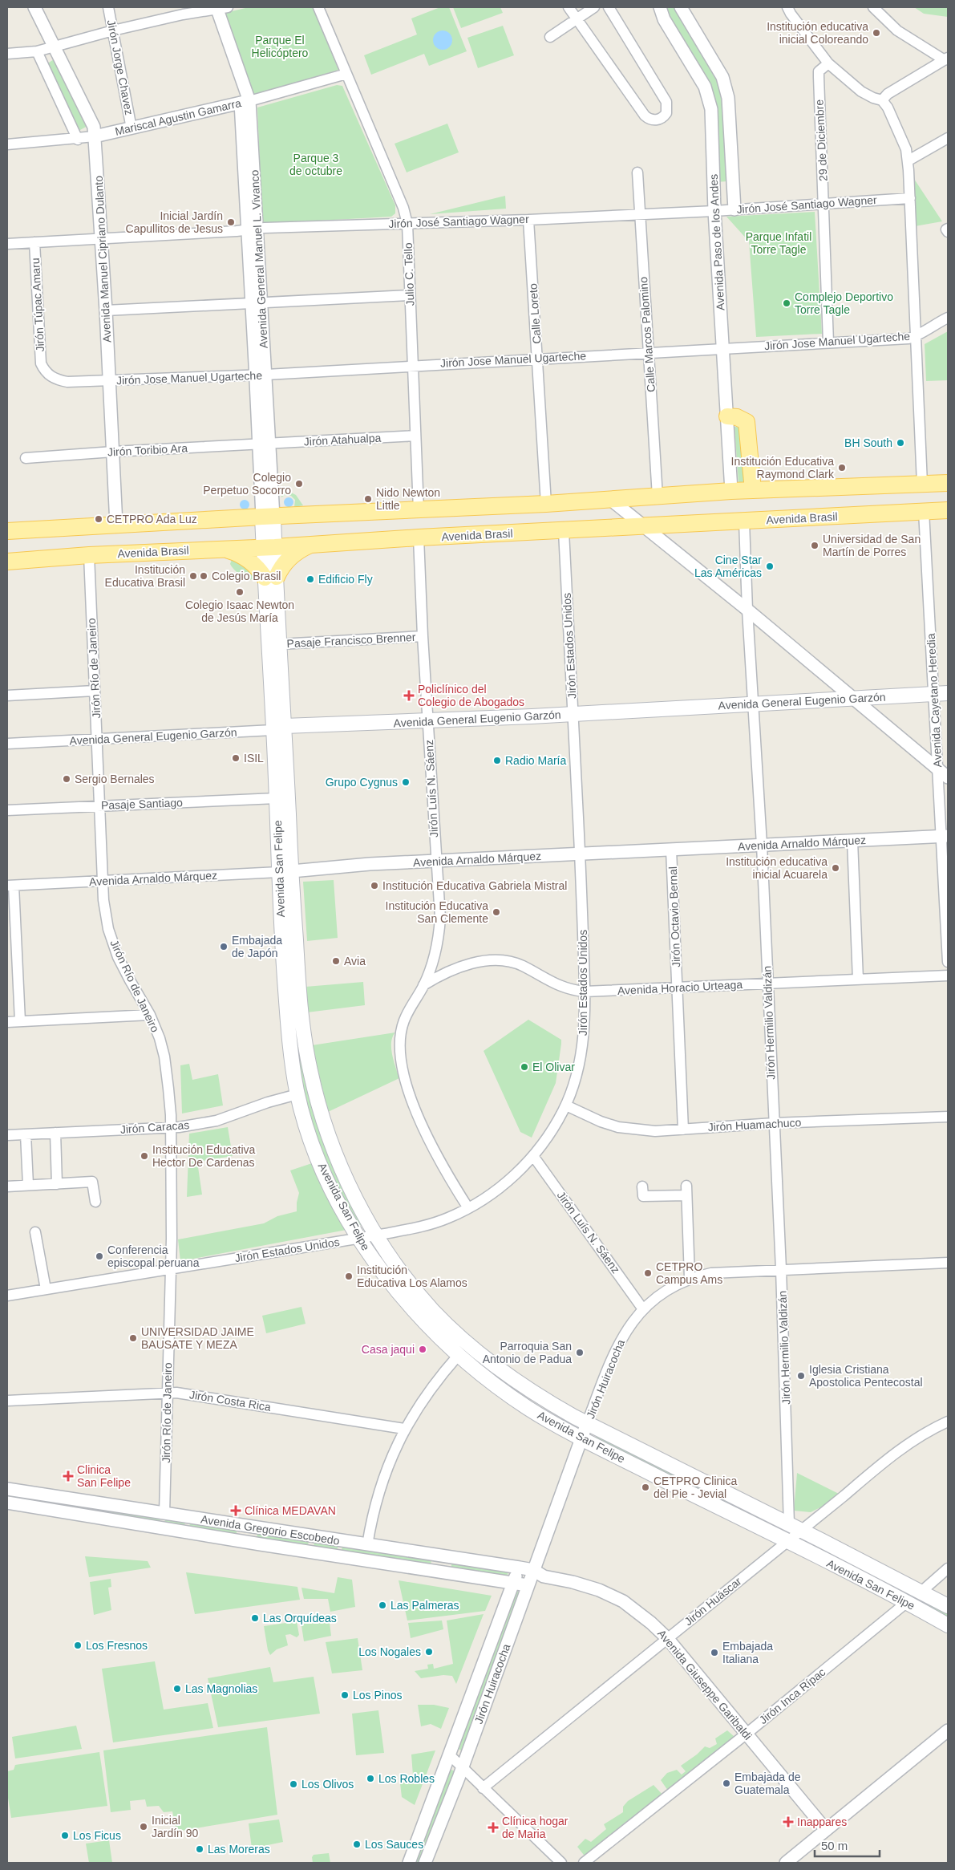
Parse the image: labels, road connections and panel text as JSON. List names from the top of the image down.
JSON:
{
  "streets": {
    "main road": ["Avenida Brasil", "Avenida General Eugenio Garzón", "Avenida San Felipe"],
    "street": [
      "Jirón Jorge Chavez",
      "Mariscal Agustin Gamarra",
      "29 de Diciembre",
      "Jirón José Santiago Wagner",
      "Avenida Paso de los Andes",
      "Avenida Manuel Cipriano Dulanto",
      "Avenida General Manuel L. Vivanco",
      "Julio C. Tello",
      "Jirón Túpac Amaru",
      "Calle Loreto",
      "Calle Marcos Palomino",
      "Jirón Jose Manuel Ugarteche",
      "Jirón Atahualpa",
      "Jirón Toribio Ara",
      "Pasaje Francisco Brenner",
      "Jirón Estados Unidos",
      "Jirón Río de Janeiro",
      "Avenida Cayetano Heredia",
      "Jirón Luís N. Sáenz",
      "Pasaje Santiago",
      "Avenida Arnaldo Márquez",
      "Jirón Octavio Bernal",
      "Avenida Horacio Urteaga",
      "Jirón Hermilio Valdizán",
      "Jirón Huamachuco",
      "Jirón Caracas",
      "Jirón Huiracocha",
      "Jirón Costa Rica",
      "Avenida Gregorio Escobedo",
      "Jirón Huáscar",
      "Avenida Giuseppe Garibaldi",
      "Jirón Inca Rípac"
    ]
  },
  "crossings": [
    ["Jirón Jorge Chavez", "Mariscal Agustin Gamarra"],
    ["Mariscal Agustin Gamarra", "Avenida Manuel Cipriano Dulanto"],
    ["Mariscal Agustin Gamarra", "Avenida General Manuel L. Vivanco"],
    ["Mariscal Agustin Gamarra", "Julio C. Tello"],
    ["29 de Diciembre", "Jirón José Santiago Wagner"],
    ["29 de Diciembre", "Jirón Jose Manuel Ugarteche"],
    ["Jirón José Santiago Wagner", "Avenida Paso de los Andes"],
    ["Jirón José Santiago Wagner", "Avenida Manuel Cipriano Dulanto"],
    ["Jirón José Santiago Wagner", "Avenida General Manuel L. Vivanco"],
    ["Jirón José Santiago Wagner", "Julio C. Tello"],
    ["Jirón José Santiago Wagner", "Jirón Túpac Amaru"],
    ["Jirón José Santiago Wagner", "Calle Loreto"],
    ["Jirón José Santiago Wagner", "Calle Marcos Palomino"],
    ["Avenida Paso de los Andes", "Jirón Jose Manuel Ugarteche"],
    ["Avenida Manuel Cipriano Dulanto", "Jirón Túpac Amaru"],
    ["Avenida Manuel Cipriano Dulanto", "Jirón Jose Manuel Ugarteche"],
    ["Avenida Manuel Cipriano Dulanto", "Jirón Toribio Ara"],
    ["Avenida General Manuel L. Vivanco", "Jirón Jose Manuel Ugarteche"],
    ["Avenida General Manuel L. Vivanco", "Jirón Atahualpa"],
    ["Avenida General Manuel L. Vivanco", "Jirón Toribio Ara"],
    ["Avenida General Manuel L. Vivanco", "Avenida San Felipe"],
    ["Julio C. Tello", "Jirón Jose Manuel Ugarteche"],
    ["Julio C. Tello", "Jirón Atahualpa"],
    ["Jirón Túpac Amaru", "Jirón Jose Manuel Ugarteche"],
    ["Calle Loreto", "Jirón Jose Manuel Ugarteche"],
    ["Calle Marcos Palomino", "Jirón Jose Manuel Ugarteche"],
    ["Jirón Atahualpa", "Jirón Toribio Ara"],
    ["Avenida Brasil", "Jirón Estados Unidos"],
    ["Avenida Brasil", "Jirón Río de Janeiro"],
    ["Avenida Brasil", "Avenida Cayetano Heredia"],
    ["Avenida Brasil", "Jirón Luís N. Sáenz"],
    ["Avenida Brasil", "Avenida San Felipe"],
    ["Avenida Brasil", "Jirón Hermilio Valdizán"],
    ["Pasaje Francisco Brenner", "Jirón Luís N. Sáenz"],
    ["Pasaje Francisco Brenner", "Avenida San Felipe"],
    ["Jirón Estados Unidos", "Jirón Río de Janeiro"],
    ["Jirón Estados Unidos", "Avenida General Eugenio Garzón"],
    ["Jirón Estados Unidos", "Jirón Luís N. Sáenz"],
    ["Jirón Estados Unidos", "Avenida Arnaldo Márquez"],
    ["Jirón Estados Unidos", "Avenida San Felipe"],
    ["Jirón Estados Unidos", "Avenida Horacio Urteaga"],
    ["Jirón Estados Unidos", "Jirón Huamachuco"],
    ["Jirón Río de Janeiro", "Avenida General Eugenio Garzón"],
    ["Jirón Río de Janeiro", "Pasaje Santiago"],
    ["Jirón Río de Janeiro", "Avenida Arnaldo Márquez"],
    ["Jirón Río de Janeiro", "Jirón Caracas"],
    ["Jirón Río de Janeiro", "Jirón Costa Rica"],
    ["Jirón Río de Janeiro", "Avenida Gregorio Escobedo"],
    ["Avenida Cayetano Heredia", "Avenida General Eugenio Garzón"],
    ["Avenida Cayetano Heredia", "Avenida Arnaldo Márquez"],
    ["Avenida General Eugenio Garzón", "Jirón Luís N. Sáenz"],
    ["Avenida General Eugenio Garzón", "Avenida San Felipe"],
    ["Avenida General Eugenio Garzón", "Jirón Hermilio Valdizán"],
    ["Jirón Luís N. Sáenz", "Avenida Arnaldo Márquez"],
    ["Jirón Luís N. Sáenz", "Avenida Horacio Urteaga"],
    ["Jirón Luís N. Sáenz", "Jirón Huiracocha"],
    ["Pasaje Santiago", "Avenida San Felipe"],
    ["Avenida Arnaldo Márquez", "Avenida San Felipe"],
    ["Avenida Arnaldo Márquez", "Jirón Octavio Bernal"],
    ["Avenida Arnaldo Márquez", "Jirón Hermilio Valdizán"],
    ["Avenida San Felipe", "Jirón Hermilio Valdizán"],
    ["Avenida San Felipe", "Jirón Caracas"],
    ["Avenida San Felipe", "Jirón Huiracocha"],
    ["Avenida San Felipe", "Jirón Huáscar"],
    ["Avenida San Felipe", "Jirón Inca Rípac"],
    ["Jirón Octavio Bernal", "Avenida Horacio Urteaga"],
    ["Jirón Octavio Bernal", "Jirón Huamachuco"],
    ["Avenida Horacio Urteaga", "Jirón Hermilio Valdizán"],
    ["Jirón Hermilio Valdizán", "Jirón Huamachuco"],
    ["Jirón Hermilio Valdizán", "Jirón Huiracocha"],
    ["Jirón Hermilio Valdizán", "Jirón Huáscar"],
    ["Jirón Huiracocha", "Avenida Gregorio Escobedo"],
    ["Jirón Huiracocha", "Avenida Giuseppe Garibaldi"],
    ["Avenida Gregorio Escobedo", "Avenida Giuseppe Garibaldi"],
    ["Jirón Huáscar", "Avenida Giuseppe Garibaldi"],
    ["Avenida Giuseppe Garibaldi", "Jirón Inca Rípac"]
  ],
  "parks": ["Parque El Helicóptero", "Parque 3 de octubre", "Parque Infatil Torre Tagle"],
  "places": {
    "other": [
      "Institución educativa inicial Coloreando",
      "Inicial Jardín Capullitos de Jesus",
      "Complejo Deportivo Torre Tagle",
      "BH South",
      "Institución Educativa Raymond Clark",
      "Colegio Perpetuo Socorro",
      "Nido Newton Little",
      "CETPRO Ada Luz",
      "Universidad de San Martín de Porres",
      "Cine Star Las Américas",
      "Institución Educativa Brasil",
      "Colegio Brasil",
      "Edificio Fly",
      "Colegio Isaac Newton de Jesús María",
      "ISIL",
      "Radio María",
      "Sergio Bernales",
      "Grupo Cygnus",
      "Institución educativa inicial Acuarela",
      "Institución Educativa Gabriela Mistral",
      "Institución Educativa San Clemente",
      "Embajada de Japón",
      "Avia",
      "El Olivar",
      "Institución Educativa Hector De Cardenas",
      "Conferencia episcopal peruana",
      "CETPRO Campus Ams",
      "Institución Educativa Los Alamos",
      "UNIVERSIDAD JAIME BAUSATE Y MEZA",
      "Casa jaqui",
      "Parroquia San Antonio de Padua",
      "Iglesia Cristiana Apostolica Pentecostal",
      "CETPRO Clinica del Pie - Jevial",
      "Las Palmeras",
      "Las Orquídeas",
      "Los Fresnos",
      "Los Nogales",
      "Embajada Italiana",
      "Las Magnolias",
      "Los Pinos",
      "Los Robles",
      "Embajada de Guatemala",
      "Los Olivos",
      "Inicial Jardín 90",
      "Los Ficus",
      "Los Sauces",
      "Las Moreras"
    ],
    "health": [
      "Policlínico del Colegio de Abogados",
      "Clinica San Felipe",
      "Clínica MEDAVAN",
      "Inappares",
      "Clínica hogar de Maria"
    ]
  },
  "scale_bar": "50 m"
}
